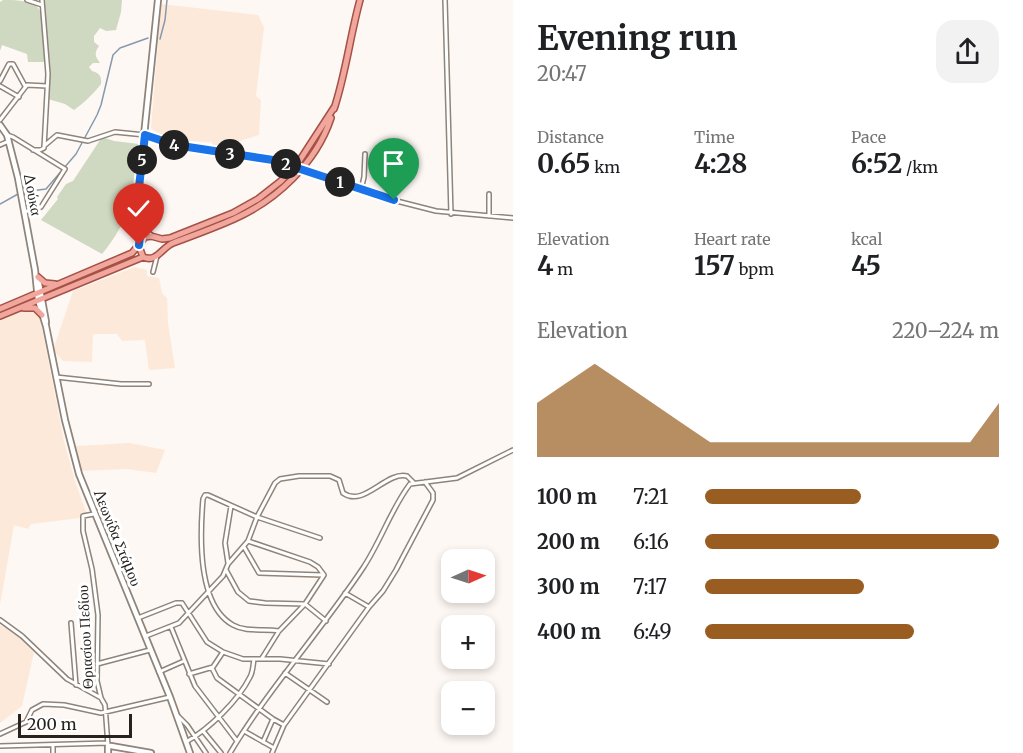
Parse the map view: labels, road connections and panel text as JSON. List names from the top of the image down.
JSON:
{
  "streets": {
    "main road": ["Δούκα", "Λεωνίδα Στάμου"],
    "street": ["Θριασίου Πεδίου"]
  },
  "crossings": [
    ["Δούκα", "Λεωνίδα Στάμου"],
    ["Λεωνίδα Στάμου", "Θριασίου Πεδίου"]
  ],
  "scale_bar": "200 m",
  "north": "right",
  "page": {
    "heading": ["Evening run", "20:47"],
    "stats": [
      ["Distance", "0.65 km"],
      ["Time", "4:28"],
      ["Pace", "6:52 /km"],
      ["Elevation", "4 m"],
      ["Heart rate", "157 bpm"],
      ["kcal", "45"]
    ],
    "pins": [
      "4",
      "3",
      "5",
      "2",
      "1"
    ],
    "chart": ["Elevation", "220–224 m"],
    "list": [
      {
        "name": "100 m",
        "note": "7:21"
      },
      {
        "name": "200 m",
        "note": "6:16"
      },
      {
        "name": "300 m",
        "note": "7:17"
      },
      {
        "name": "400 m",
        "note": "6:49"
      }
    ],
    "map_buttons": ["+", "−"],
    "scale": "200 m"
  }
}
